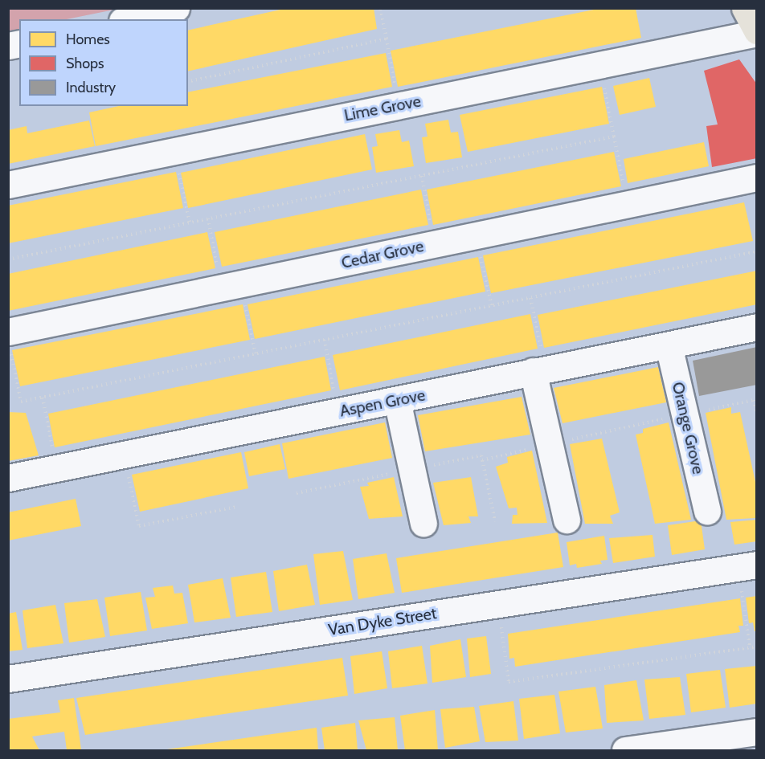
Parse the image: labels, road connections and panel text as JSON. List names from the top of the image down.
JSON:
{
  "streets": {
    "street": [
      "Lime Grove",
      "Cedar Grove",
      "Aspen Grove",
      "Orange Grove",
      "Van Dyke Street"
    ]
  },
  "crossings": [
    ["Aspen Grove", "Orange Grove"]
  ],
  "legend": ["Homes", "Shops", "Industry"]
}
